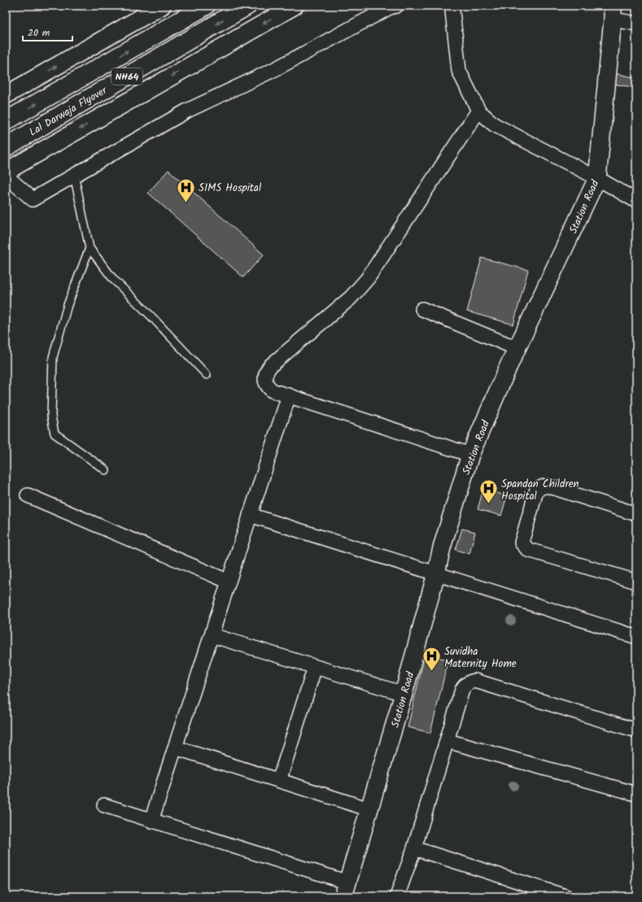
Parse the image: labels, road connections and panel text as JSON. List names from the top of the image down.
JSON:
{
  "streets": {
    "highway": ["NH64", "Lal Darwaja Flyover"],
    "street": ["Station Road"]
  },
  "places": {
    "hospital": ["SIMS Hospital", "Spandan Children Hospital", "Suvidha Maternity Home"]
  },
  "scale_bar": "20 m"
}
